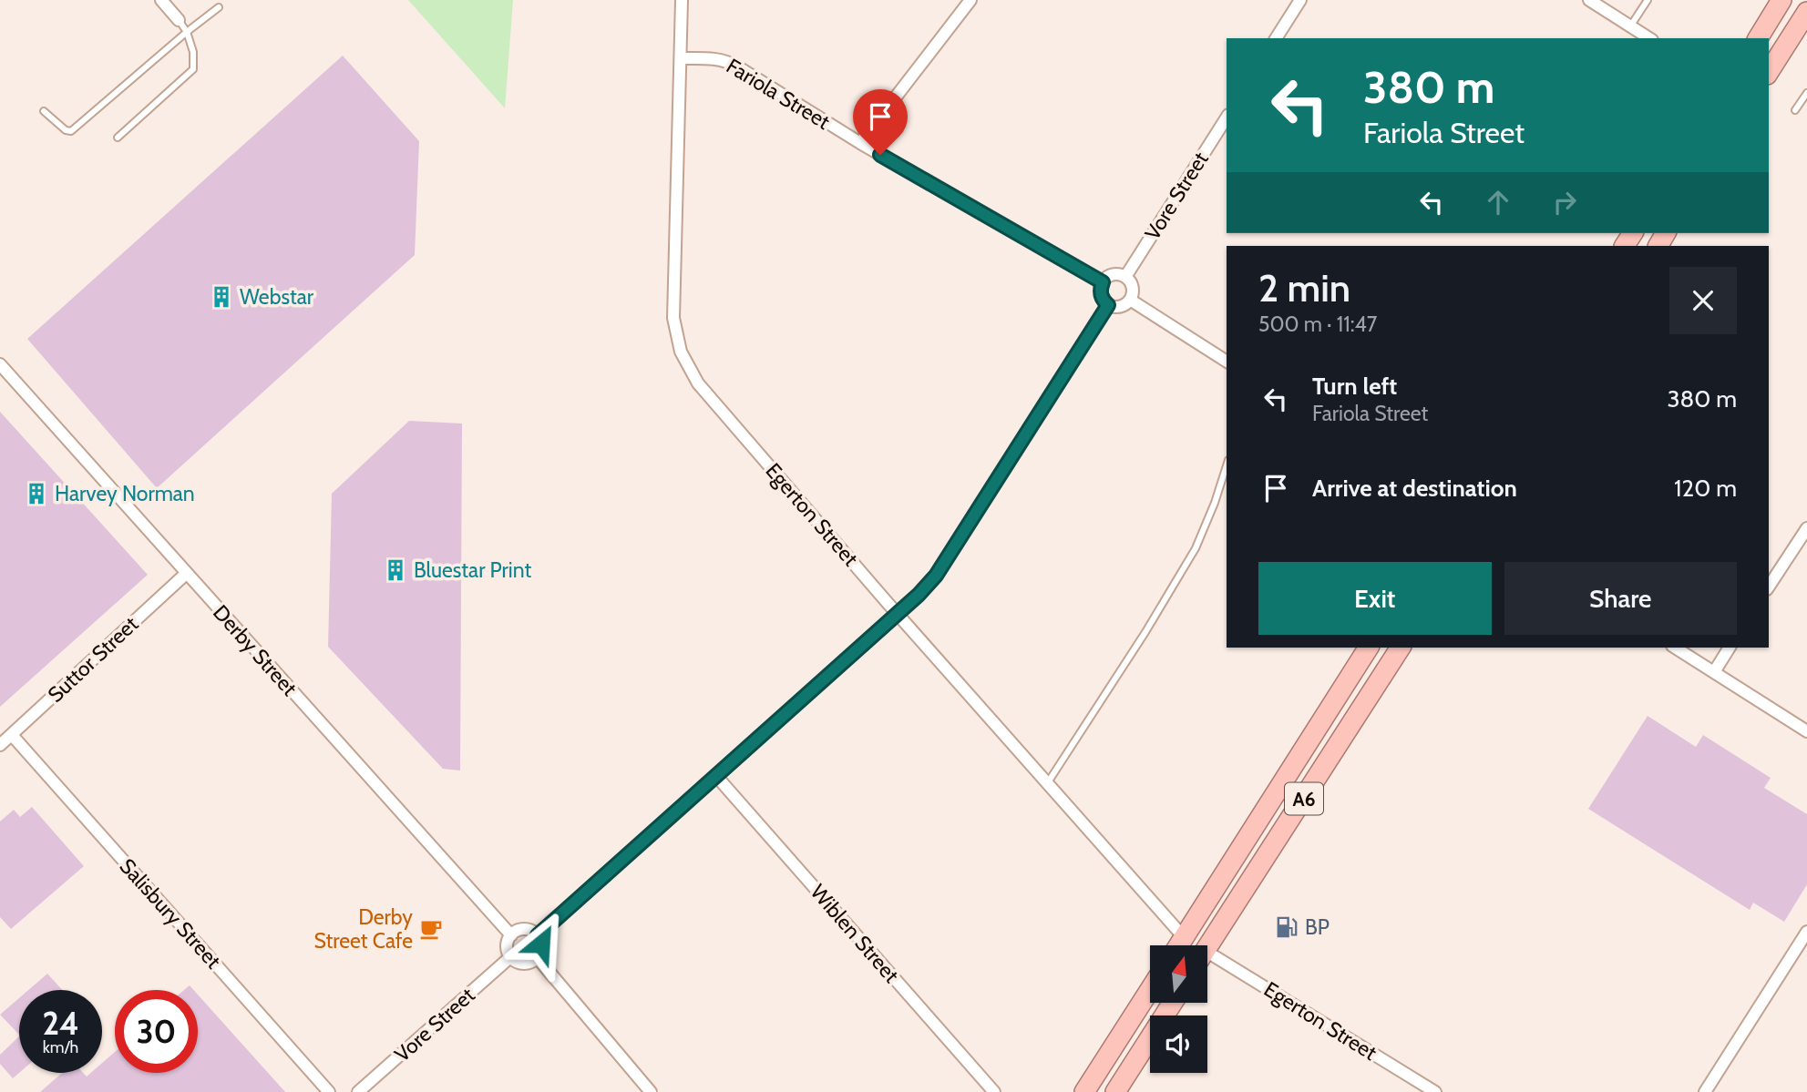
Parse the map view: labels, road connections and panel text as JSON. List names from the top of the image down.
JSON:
{
  "streets": {
    "highway": ["A6"],
    "street": [
      "Fariola Street",
      "Vore Street",
      "Egerton Street",
      "Derby Street",
      "Suttor Street",
      "Salisbury Street",
      "Wiblen Street"
    ]
  },
  "crossings": [
    ["Fariola Street", "Vore Street"],
    ["Fariola Street", "Egerton Street"],
    ["Vore Street", "Derby Street"],
    ["Egerton Street", "A6"],
    ["Derby Street", "Suttor Street"],
    ["Suttor Street", "Salisbury Street"]
  ],
  "places": {
    "building": ["Webstar", "Harvey Norman", "Bluestar Print"],
    "fuel station": ["BP"],
    "cafe": ["Derby Street Cafe"]
  },
  "north": "top",
  "page": {
    "turn": ["380 m", "Fariola Street"],
    "heading": ["2 min", "500 m · 11:47"],
    "list": [
      {
        "name": "Turn left",
        "note": "Fariola Street",
        "value": "380 m"
      },
      {
        "name": "Arrive at destination",
        "value": "120 m"
      }
    ],
    "buttons": ["Exit", "Share"],
    "speed": "24 km/h",
    "limit": "30"
  }
}
